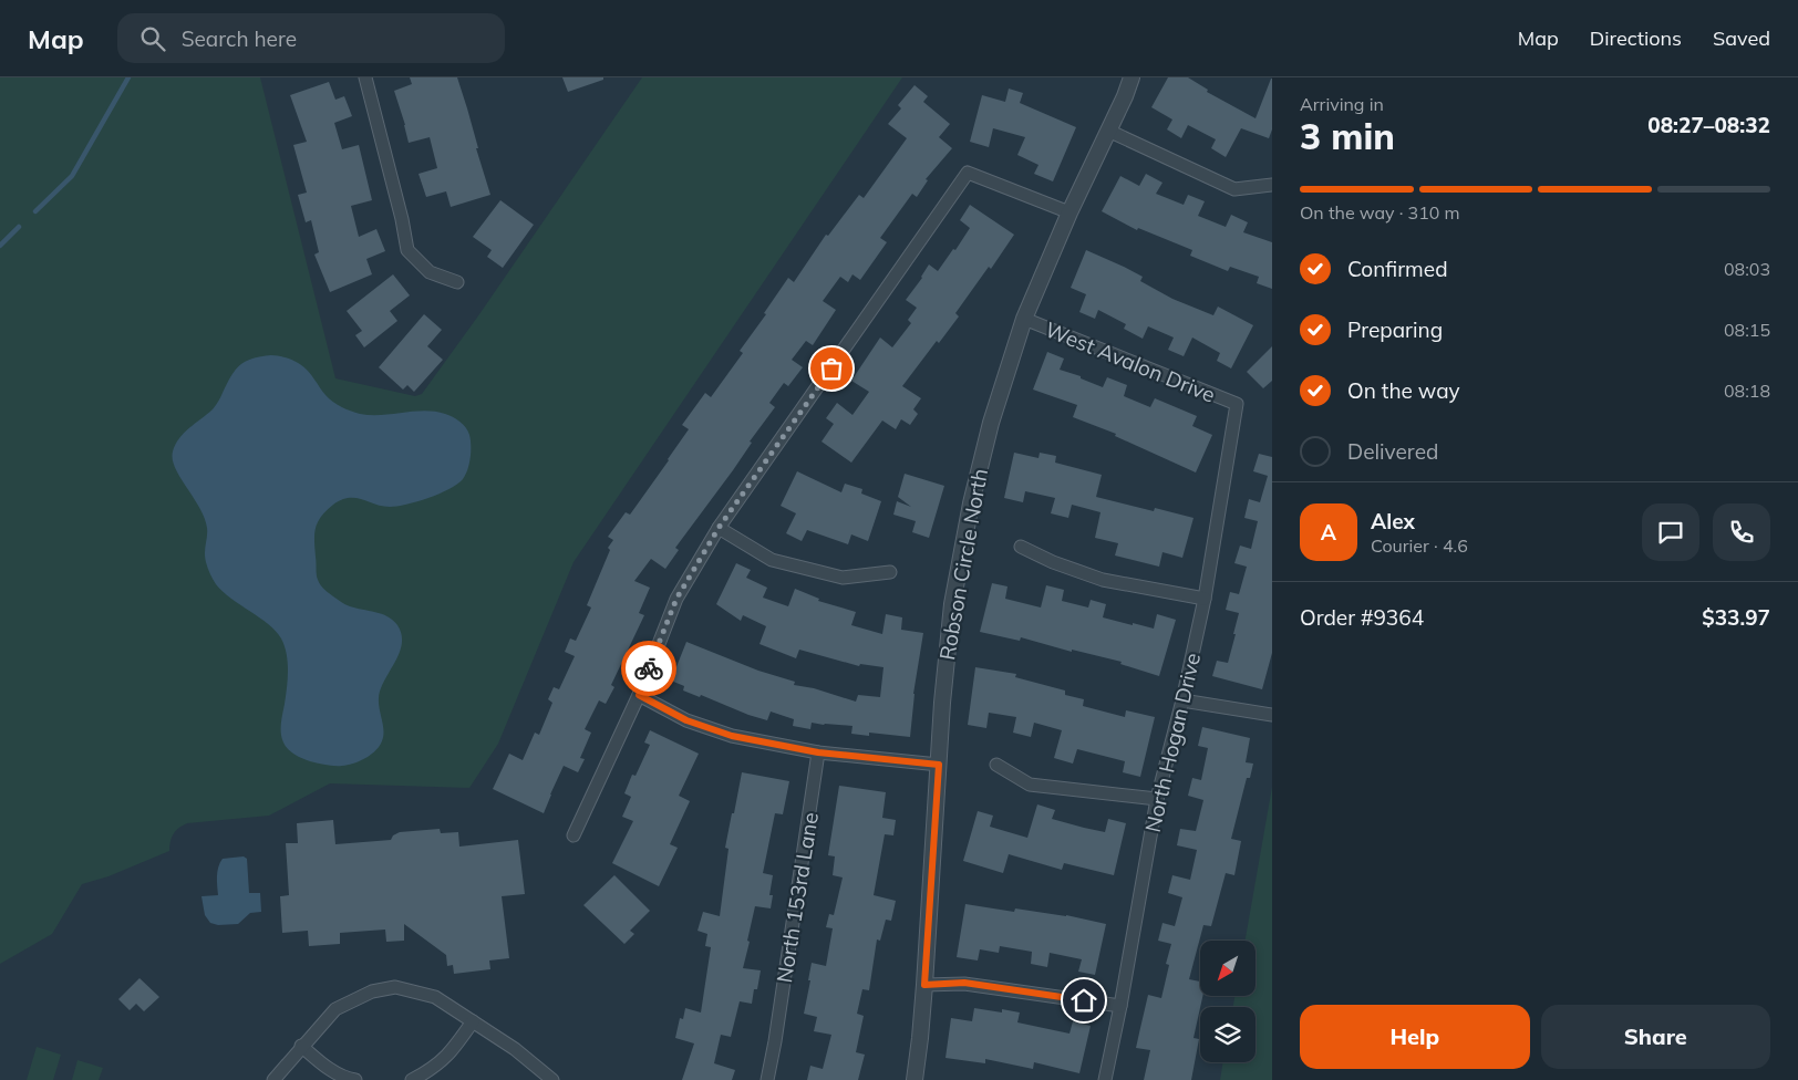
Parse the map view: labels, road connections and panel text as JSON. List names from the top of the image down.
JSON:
{
  "streets": {
    "street": [
      "West Avalon Drive",
      "Robson Circle North",
      "North Hogan Drive",
      "North 153rd Lane"
    ]
  },
  "crossings": [
    ["West Avalon Drive", "Robson Circle North"],
    ["West Avalon Drive", "North Hogan Drive"]
  ],
  "north": "bottom left",
  "page": {
    "header": "Map",
    "search": "Search here",
    "nav": ["Map", "Directions", "Saved"],
    "heading": ["3 min", "Arriving in", "08:27–08:32"],
    "panel": [
      "Alex",
      "Courier · 4.6",
      "Order #9364",
      "$33.97"
    ],
    "bar": "On the way · 310 m",
    "list": [
      ["Confirmed", "08:03"],
      ["Preparing", "08:15"],
      ["On the way", "08:18"],
      "Delivered"
    ],
    "round": "A",
    "buttons": ["Help", "Share"]
  }
}
